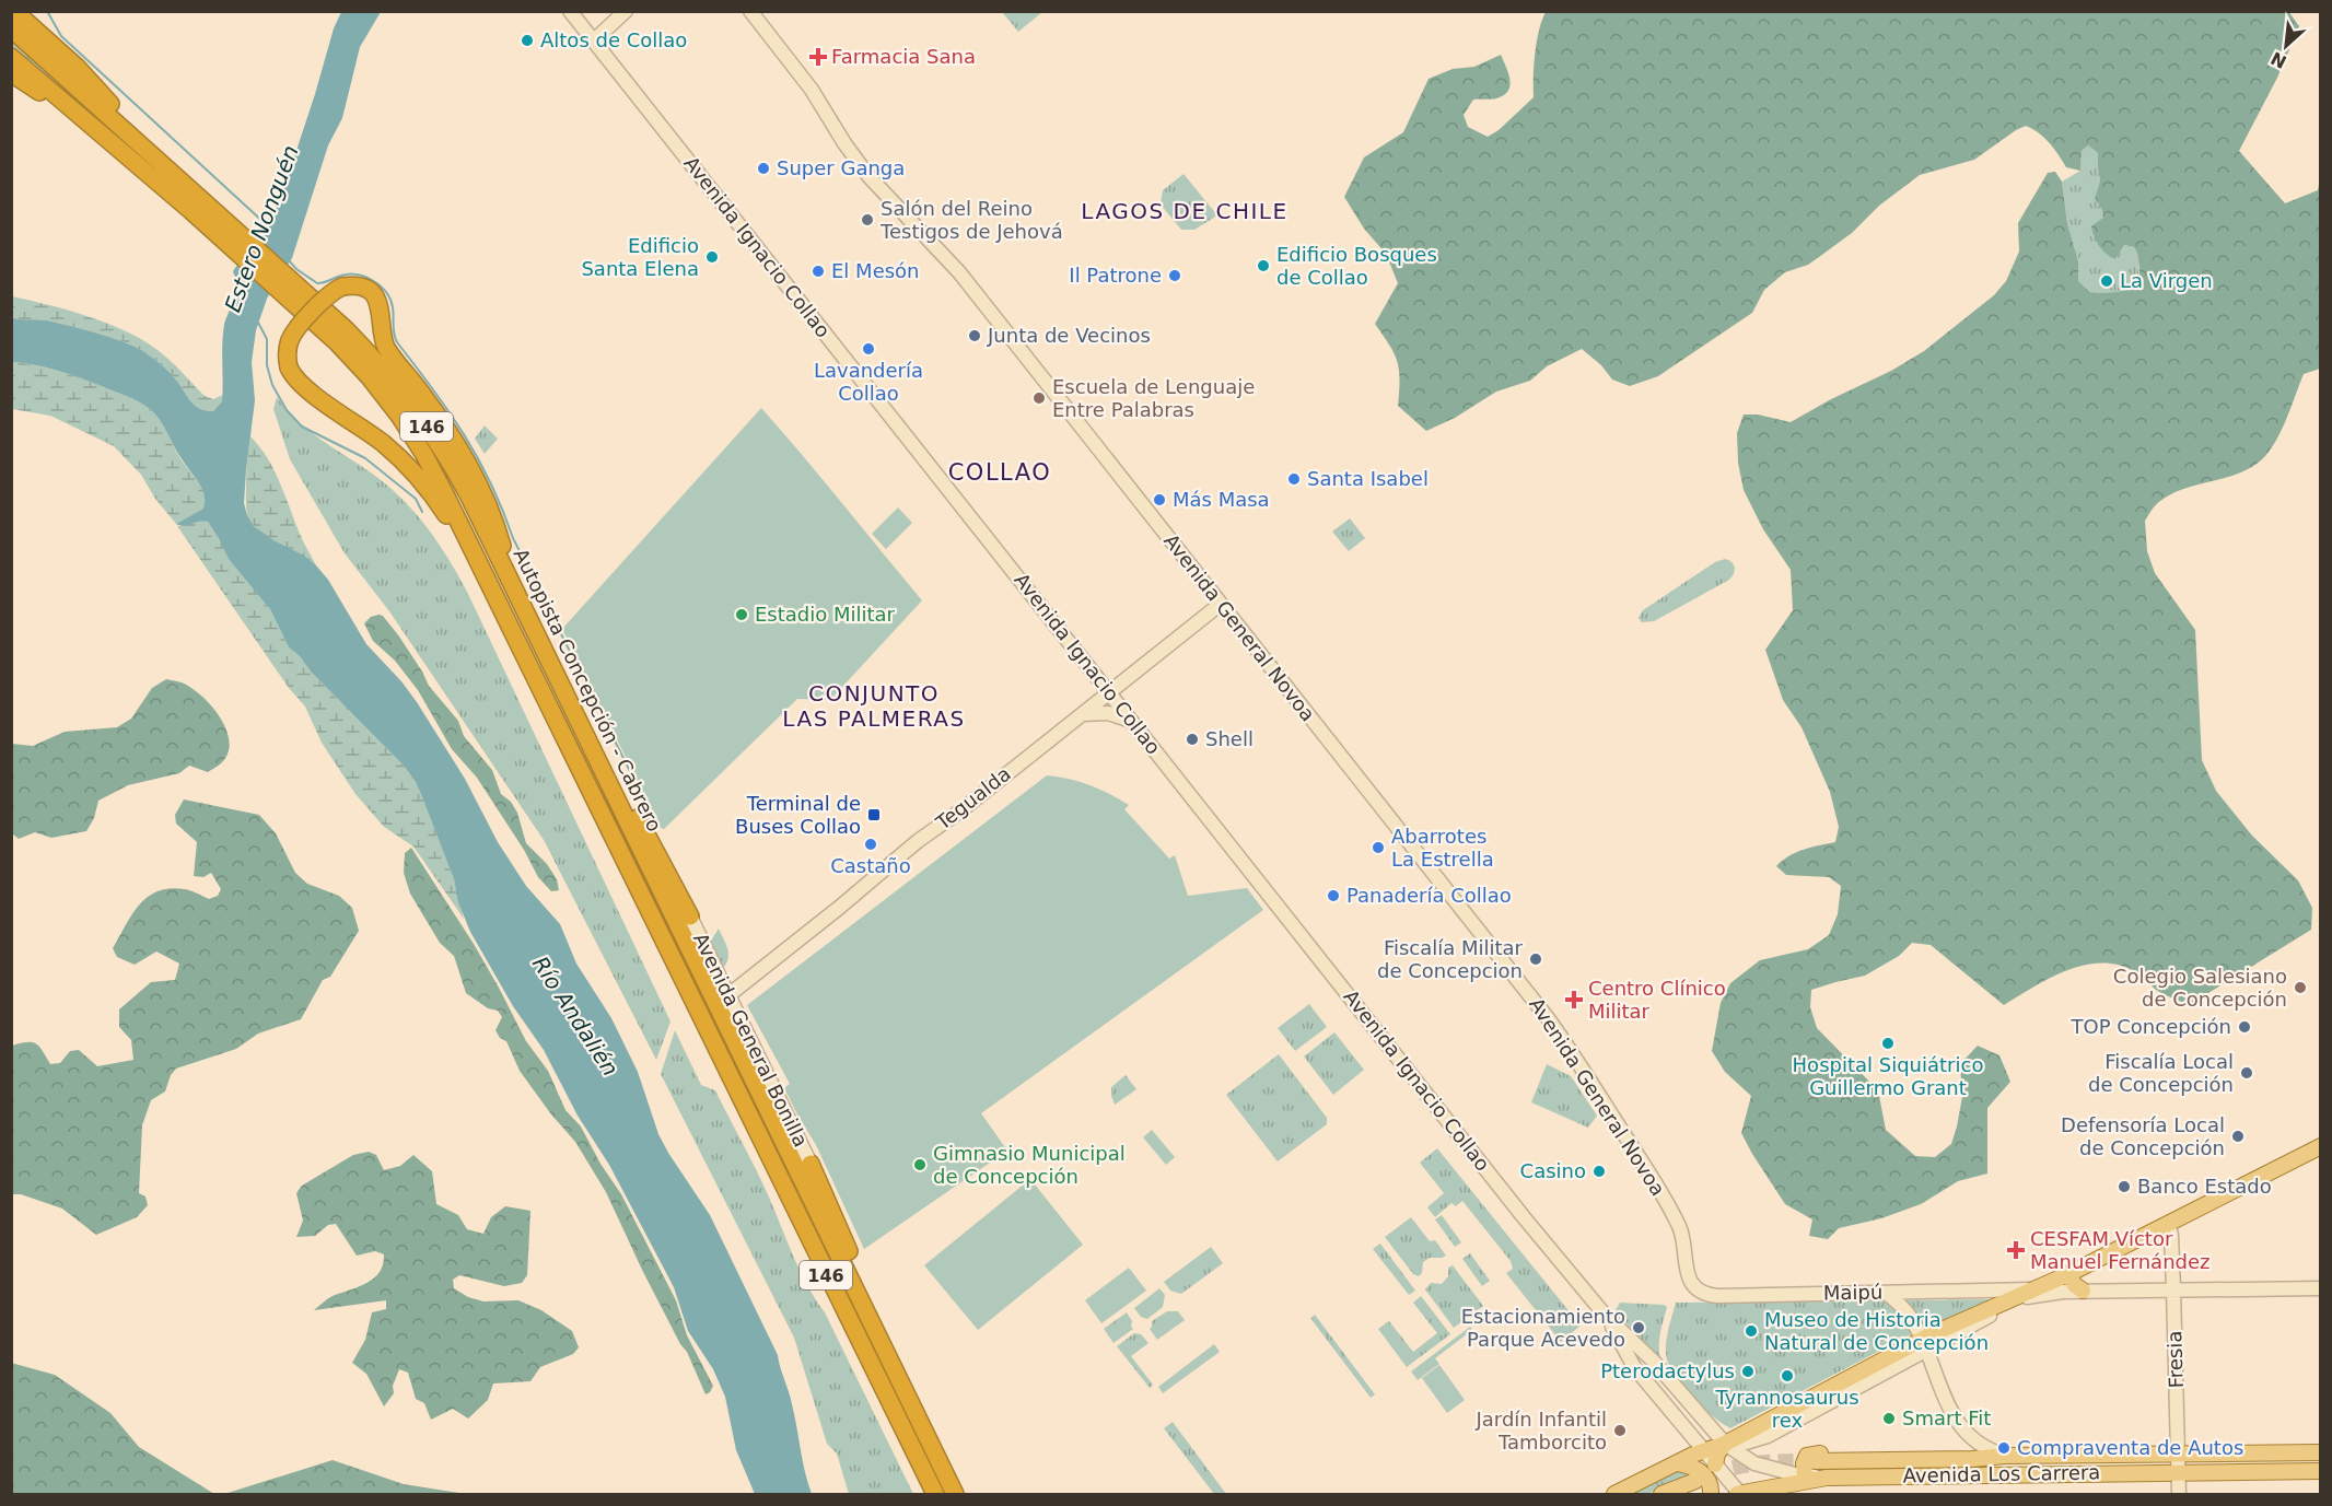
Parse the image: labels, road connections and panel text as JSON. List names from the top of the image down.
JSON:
{
  "streets": {
    "highway": ["146", "Autopista Concepción - Cabrero"],
    "main road": [
      "Avenida Ignacio Collao",
      "Avenida General Novoa",
      "Tegualda",
      "Avenida General Bonilla",
      "Maipú",
      "Fresia",
      "Avenida Los Carrera"
    ]
  },
  "crossings": [
    ["Avenida Ignacio Collao", "Tegualda"],
    ["Avenida Ignacio Collao", "Avenida Los Carrera"],
    ["Avenida General Novoa", "Tegualda"],
    ["Avenida General Novoa", "Maipú"],
    ["Tegualda", "Avenida General Bonilla"],
    ["Maipú", "Fresia"],
    ["Fresia", "Avenida Los Carrera"]
  ],
  "districts": ["LAGOS DE CHILE", "COLLAO", "CONJUNTO LAS PALMERAS"],
  "water": ["Estero Nonguén", "Río Andalién"],
  "places": {
    "other": [
      "Altos de Collao",
      "Super Ganga",
      "Salón del Reino Testigos de Jehová",
      "Edificio Santa Elena",
      "Edificio Bosques de Collao",
      "El Mesón",
      "Il Patrone",
      "La Virgen",
      "Junta de Vecinos",
      "Lavandería Collao",
      "Escuela de Lenguaje Entre Palabras",
      "Santa Isabel",
      "Más Masa",
      "Estadio Militar",
      "Shell",
      "Castaño",
      "Abarrotes La Estrella",
      "Panadería Collao",
      "Fiscalía Militar de Concepcion",
      "Colegio Salesiano de Concepción",
      "TOP Concepción",
      "Hospital Siquiátrico Guillermo Grant",
      "Fiscalía Local de Concepción",
      "Defensoría Local de Concepción",
      "Gimnasio Municipal de Concepción",
      "Casino",
      "Banco Estado",
      "Estacionamiento Parque Acevedo",
      "Museo de Historia Natural de Concepción",
      "Pterodactylus",
      "Tyrannosaurus rex",
      "Smart Fit",
      "Jardín Infantil Tamborcito",
      "Compraventa de Autos"
    ],
    "health": ["Farmacia Sana", "Centro Clínico Militar", "CESFAM Víctor Manuel Fernández"],
    "transit": ["Terminal de Buses Collao"]
  },
  "north": "bottom left"
}
